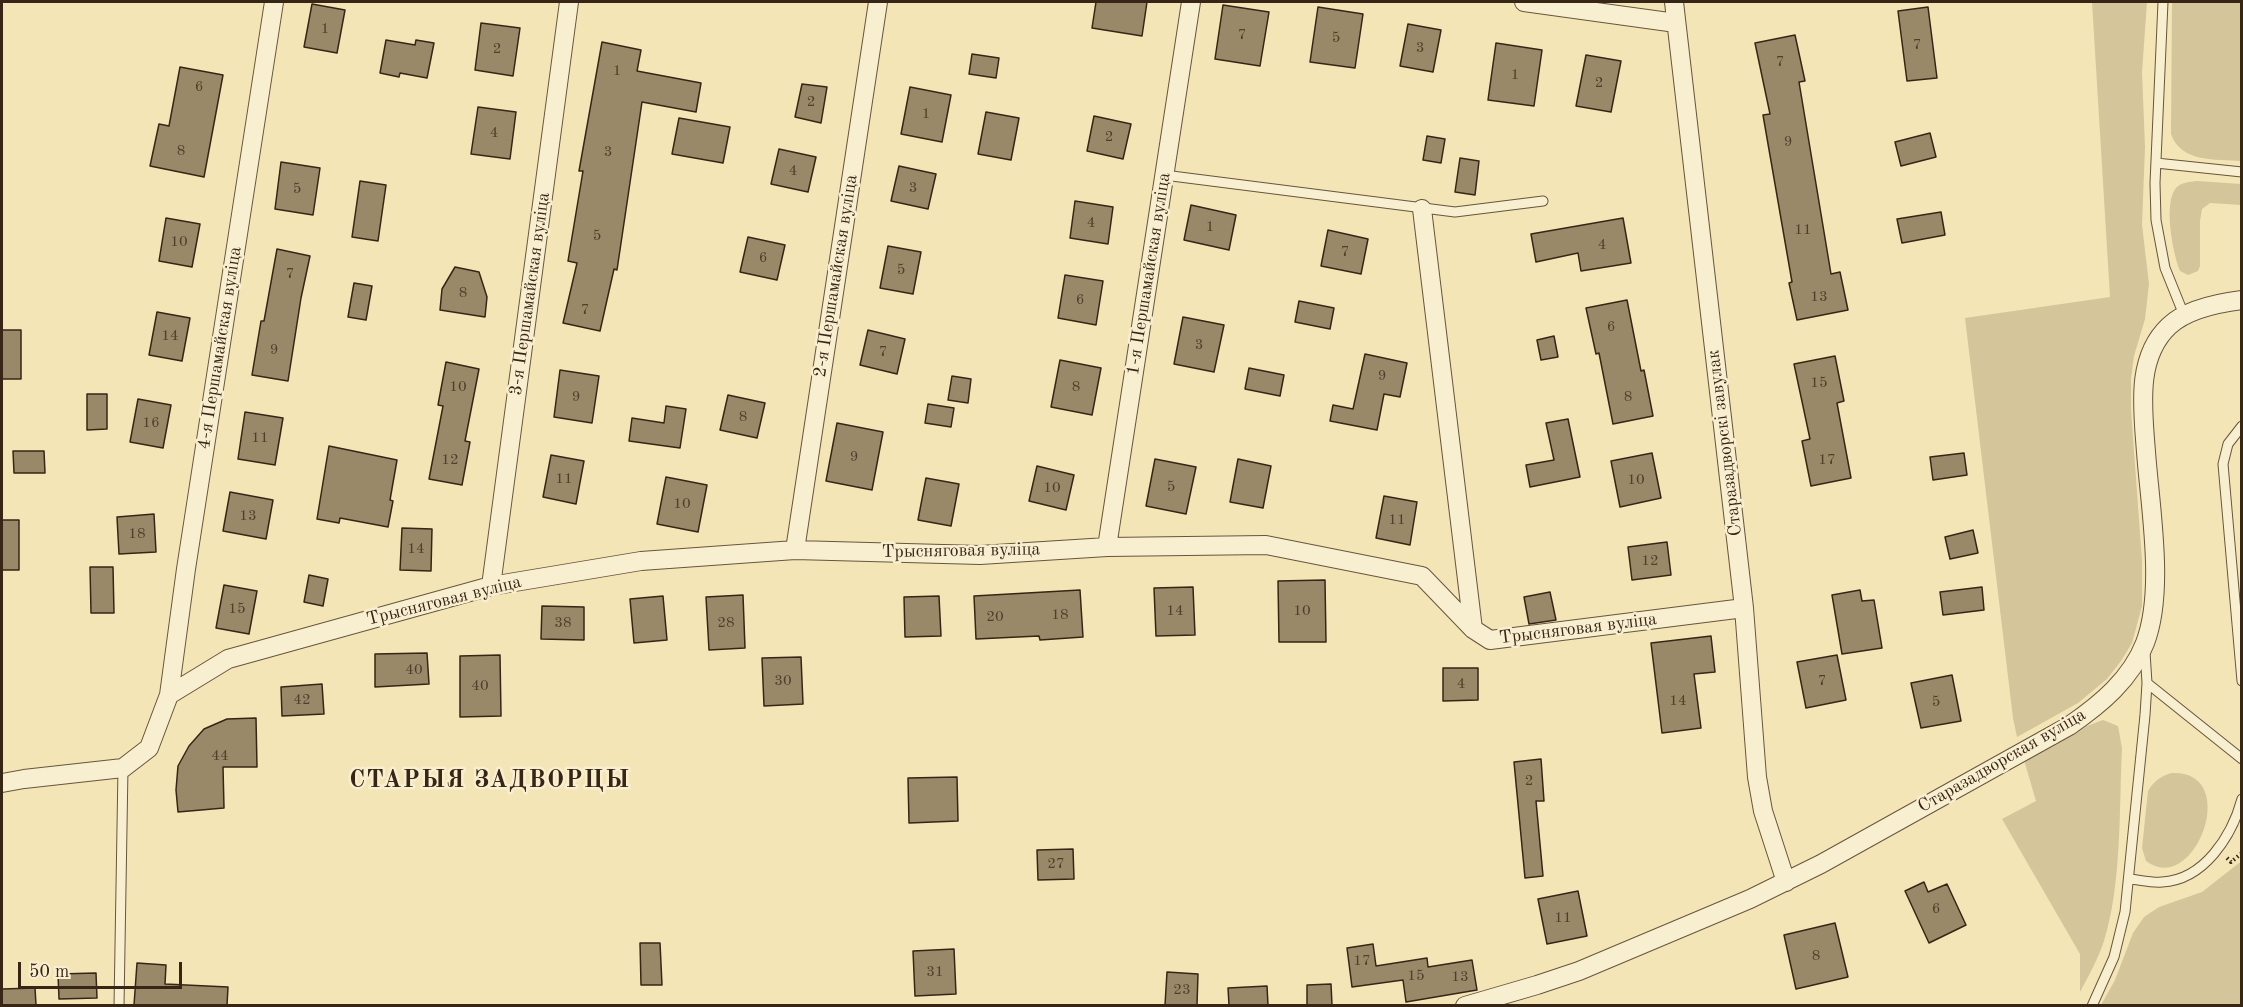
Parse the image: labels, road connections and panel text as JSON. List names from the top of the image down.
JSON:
{
  "streets": {
    "street": [
      "1-я Першамайская вуліца",
      "2-я Першамайская вуліца",
      "3-я Першамайская вуліца",
      "4-я Першамайская вуліца",
      "Старазадворскі завулак",
      "Трысняговая вуліца",
      "Старазадворская вуліца"
    ]
  },
  "crossings": [
    ["1-я Першамайская вуліца", "Трысняговая вуліца"],
    ["2-я Першамайская вуліца", "Трысняговая вуліца"],
    ["3-я Першамайская вуліца", "Трысняговая вуліца"],
    ["4-я Першамайская вуліца", "Трысняговая вуліца"],
    ["Старазадворскі завулак", "Трысняговая вуліца"],
    ["Старазадворскі завулак", "Старазадворская вуліца"]
  ],
  "districts": ["СТАРЫЯ ЗАДВОРЦЫ"],
  "house_numbers": [
    "1",
    "7",
    "5",
    "7",
    "3",
    "2",
    "7",
    "1",
    "1",
    "2",
    "6",
    "2",
    "1",
    "4",
    "2",
    "9",
    "8",
    "3",
    "4",
    "3",
    "5",
    "4",
    "1",
    "11",
    "5",
    "10",
    "4",
    "7",
    "6",
    "5",
    "7",
    "8",
    "13",
    "6",
    "7",
    "6",
    "14",
    "3",
    "9",
    "7",
    "9",
    "15",
    "10",
    "8",
    "9",
    "8",
    "8",
    "16",
    "11",
    "9",
    "12",
    "17",
    "11",
    "10",
    "5",
    "10",
    "10",
    "13",
    "11",
    "18",
    "14",
    "12",
    "15",
    "14",
    "10",
    "18",
    "20",
    "38",
    "28",
    "40",
    "30",
    "7",
    "4",
    "40",
    "42",
    "14",
    "5",
    "44",
    "2",
    "27",
    "6",
    "11",
    "8",
    "17",
    "31",
    "15",
    "13",
    "23"
  ],
  "scale_bar": "50 m"
}
